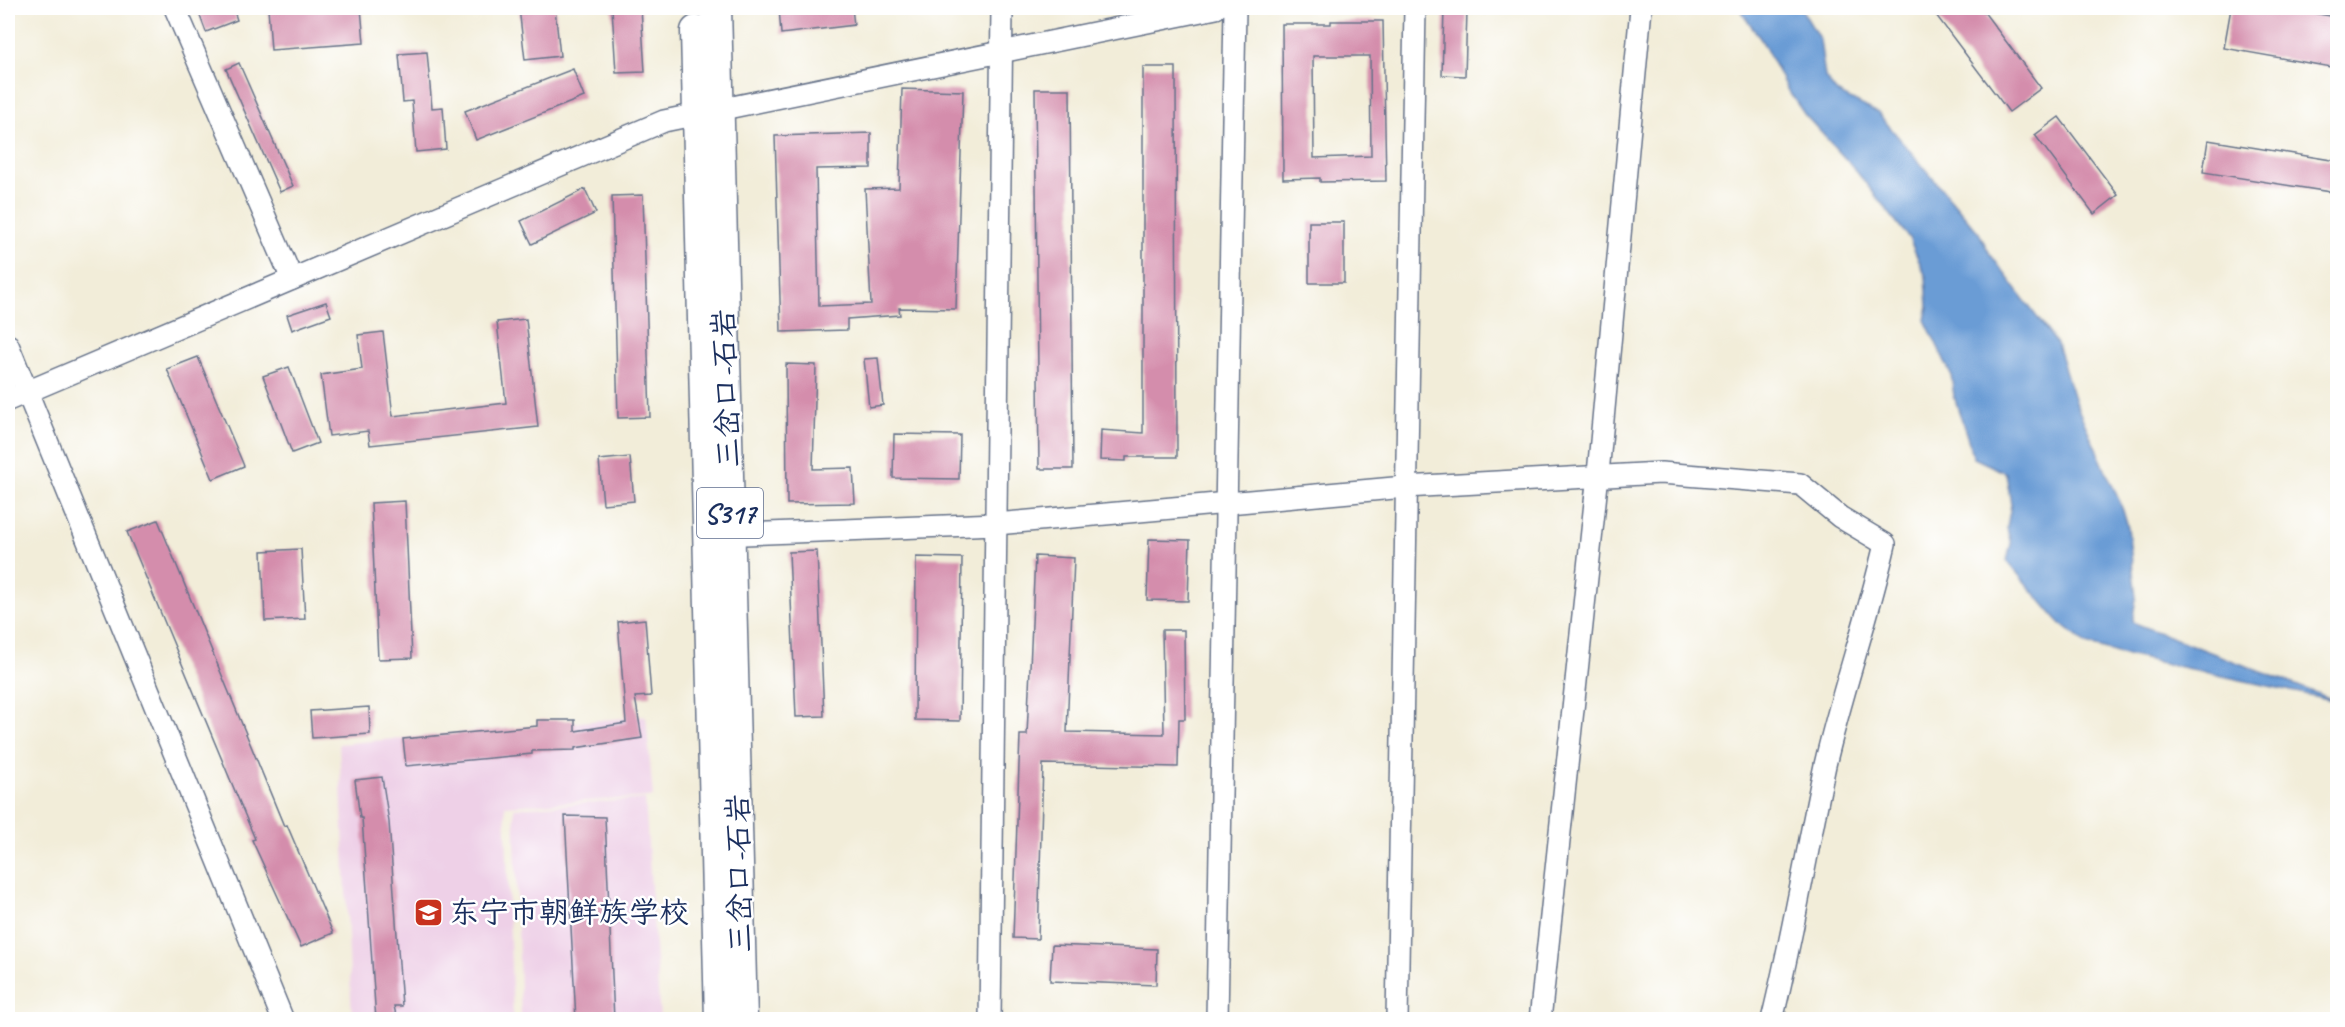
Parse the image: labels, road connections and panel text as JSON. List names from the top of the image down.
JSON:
{
  "streets": {
    "highway": ["三岔口-石岩", "S317"]
  },
  "places": {
    "school or university": ["东宁市朝鲜族学校"]
  }
}
